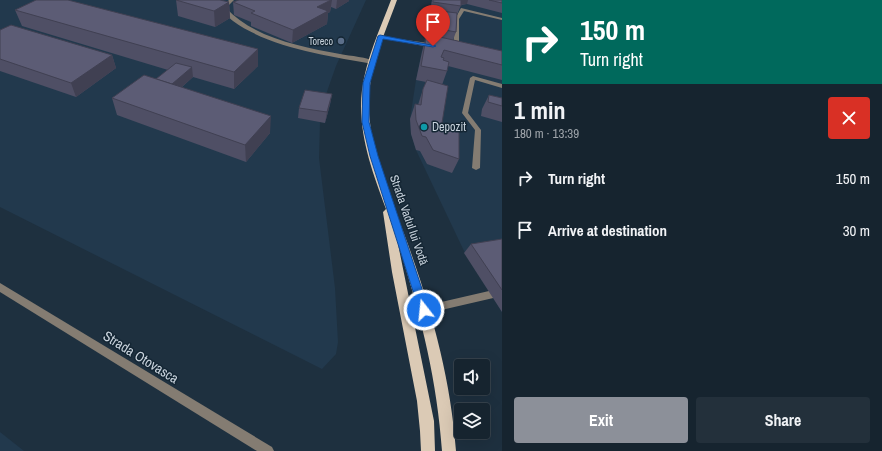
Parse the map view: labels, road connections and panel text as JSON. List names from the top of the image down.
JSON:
{
  "streets": {
    "main road": ["Strada Vadul lui Vodă"],
    "street": ["Strada Otovasca"]
  },
  "places": ["Toreco", "Depozit"],
  "page": {
    "turn": ["150 m", "Turn right"],
    "heading": ["1 min", "180 m · 13:39"],
    "list": [
      {
        "name": "Turn right",
        "value": "150 m"
      },
      {
        "name": "Arrive at destination",
        "value": "30 m"
      }
    ],
    "buttons": ["Exit", "Share"]
  }
}
